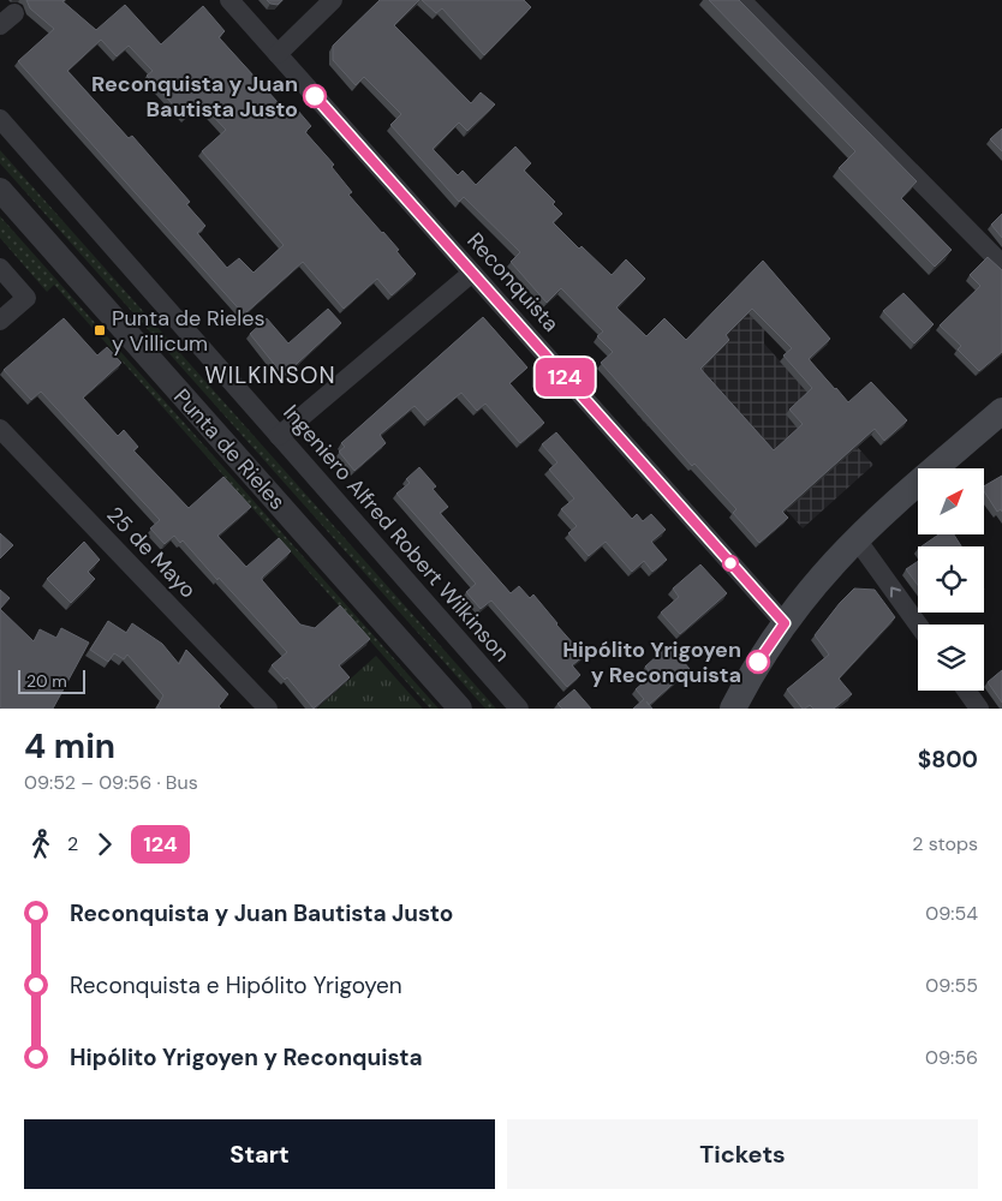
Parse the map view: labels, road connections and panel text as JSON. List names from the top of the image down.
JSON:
{
  "streets": {
    "street": [
      "Reconquista",
      "Punta de Rieles",
      "Ingeniero Alfred Robert Wilkinson",
      "25 de Mayo"
    ]
  },
  "districts": ["WILKINSON"],
  "places": {
    "other": ["Reconquista y Juan Bautista Justo", "Hipólito Yrigoyen y Reconquista"],
    "transit": ["Punta de Rieles y Villicum"]
  },
  "lines": ["bus line 124"],
  "scale_bar": "20 m",
  "north": "top right",
  "page": {
    "on_map": "124",
    "scale": "20 m",
    "heading": ["4 min", "09:52 – 09:56 · Bus", "$800"],
    "legs": ["2", "124", "2 stops"],
    "list": [
      {
        "name": "Reconquista y Juan Bautista Justo",
        "value": "09:54"
      },
      {
        "name": "Reconquista e Hipólito Yrigoyen",
        "value": "09:55"
      },
      {
        "name": "Hipólito Yrigoyen y Reconquista",
        "value": "09:56"
      }
    ],
    "buttons": ["Start", "Tickets"]
  }
}
